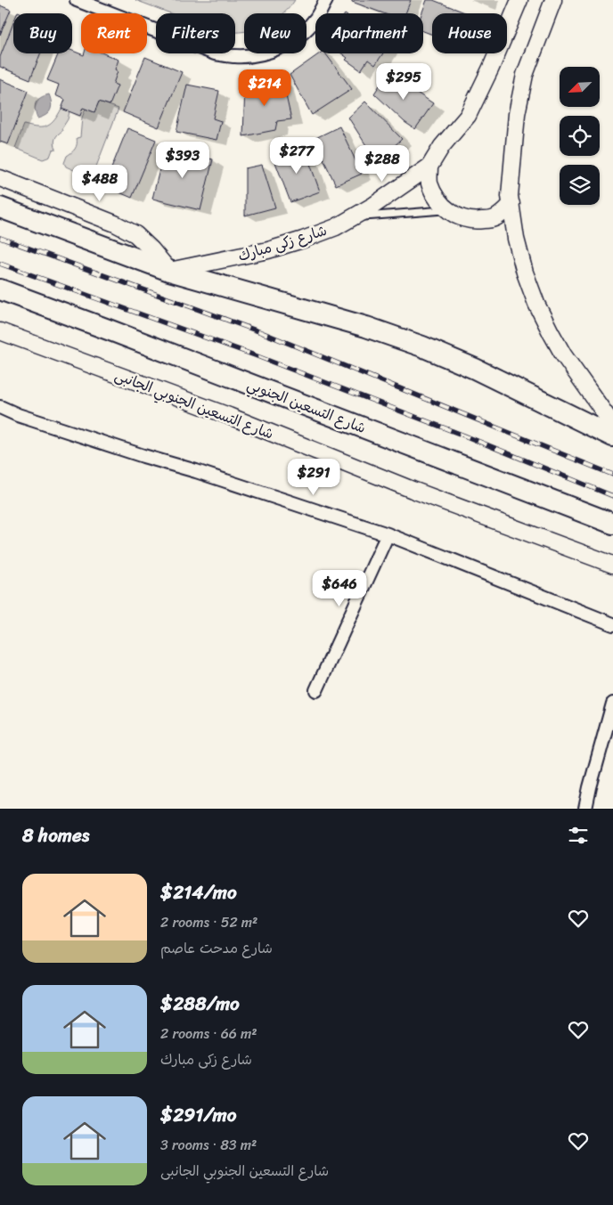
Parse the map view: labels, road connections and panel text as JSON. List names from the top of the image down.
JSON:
{
  "streets": {
    "main road": ["شارع التسعين الجنوبي"],
    "street": ["شارع زكى مبارك", "شارع التسعين الجنوبي الجانبى"]
  },
  "north": "bottom left",
  "page": {
    "chip": [
      "Buy",
      "Rent",
      "Filters",
      "New",
      "Apartment",
      "House"
    ],
    "price": [
      "$295",
      "$214",
      "$277",
      "$393",
      "$288",
      "$488",
      "$291",
      "$646"
    ],
    "heading": "8 homes",
    "list": [
      {
        "name": "$214/mo",
        "note": "2 rooms · 52 m² · شارع مدحت عاصم"
      },
      {
        "name": "$288/mo",
        "note": "2 rooms · 66 m² · شارع زكى مبارك"
      },
      {
        "name": "$291/mo",
        "note": "3 rooms · 83 m² · شارع التسعين الجنوبي الجانبى"
      }
    ]
  }
}
